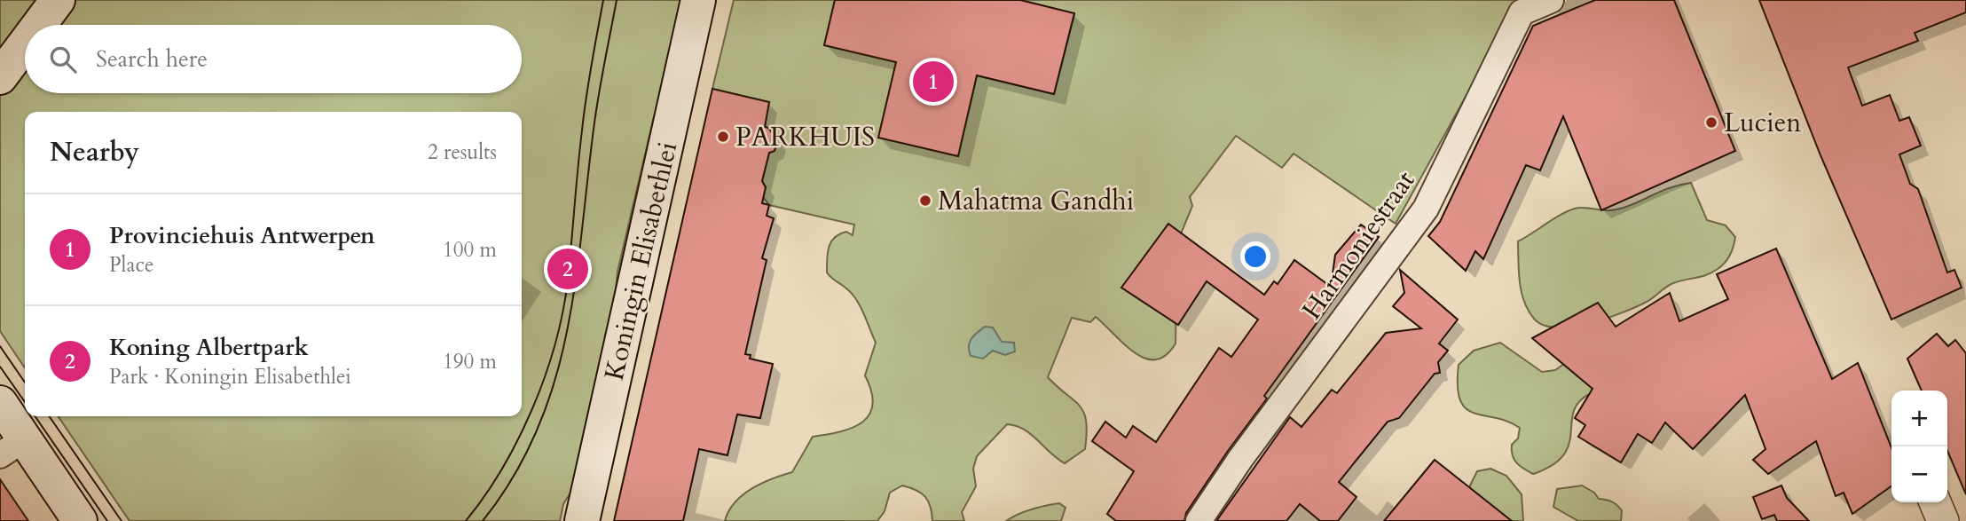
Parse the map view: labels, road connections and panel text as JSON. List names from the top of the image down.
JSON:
{
  "streets": {
    "main road": ["Koningin Elisabethlei"],
    "street": ["Harmoniestraat"]
  },
  "places": ["Lucien", "PARKHUIS", "Mahatma Gandhi"],
  "page": {
    "search": "Search here",
    "pins": ["1", "2"],
    "heading": ["Nearby", "2 results"],
    "list": [
      {
        "mark": "1",
        "name": "Provinciehuis Antwerpen",
        "note": "Place",
        "value": "100 m"
      },
      {
        "mark": "2",
        "name": "Koning Albertpark",
        "note": "Park · Koningin Elisabethlei",
        "value": "190 m"
      }
    ],
    "map_buttons": ["+", "−"]
  }
}
